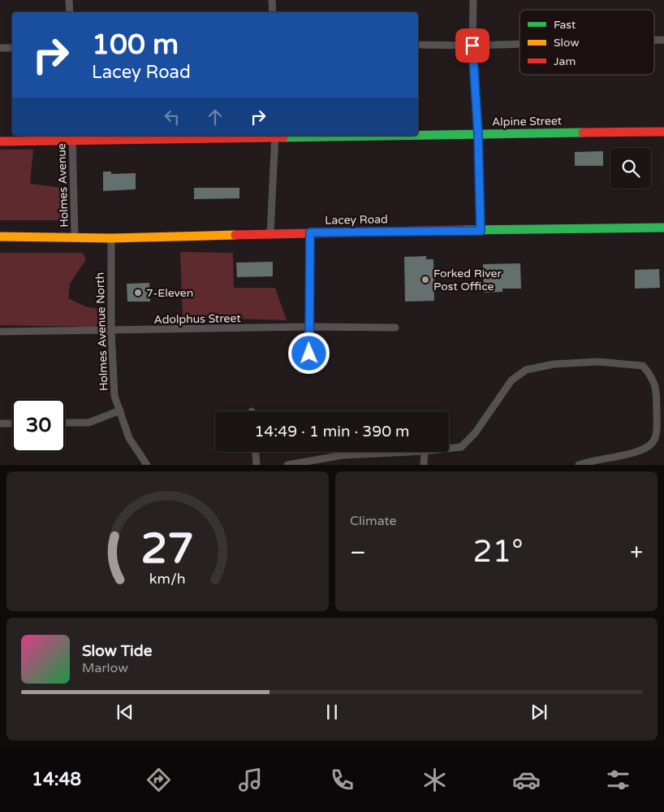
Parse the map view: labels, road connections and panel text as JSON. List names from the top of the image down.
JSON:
{
  "streets": {
    "main road": ["Alpine Street", "Lacey Road"],
    "street": ["Holmes Avenue", "Adolphus Street", "Holmes Avenue North"]
  },
  "crossings": [
    ["Alpine Street", "Holmes Avenue"],
    ["Holmes Avenue", "Lacey Road"],
    ["Lacey Road", "Holmes Avenue North"],
    ["Adolphus Street", "Holmes Avenue North"]
  ],
  "places": ["Forked River Post Office", "7-Eleven"],
  "legend": ["Fast", "Slow", "Jam"],
  "page": {
    "turn": ["100 m", "Lacey Road"],
    "limit": "30",
    "trip": "14:49 · 1 min · 390 m",
    "tile": "Climate",
    "heat": ["−", "21°", "+"],
    "song": ["Slow Tide", "Marlow"],
    "tabs": "14:48",
    "gauge": ["27", "km/h"]
  }
}
